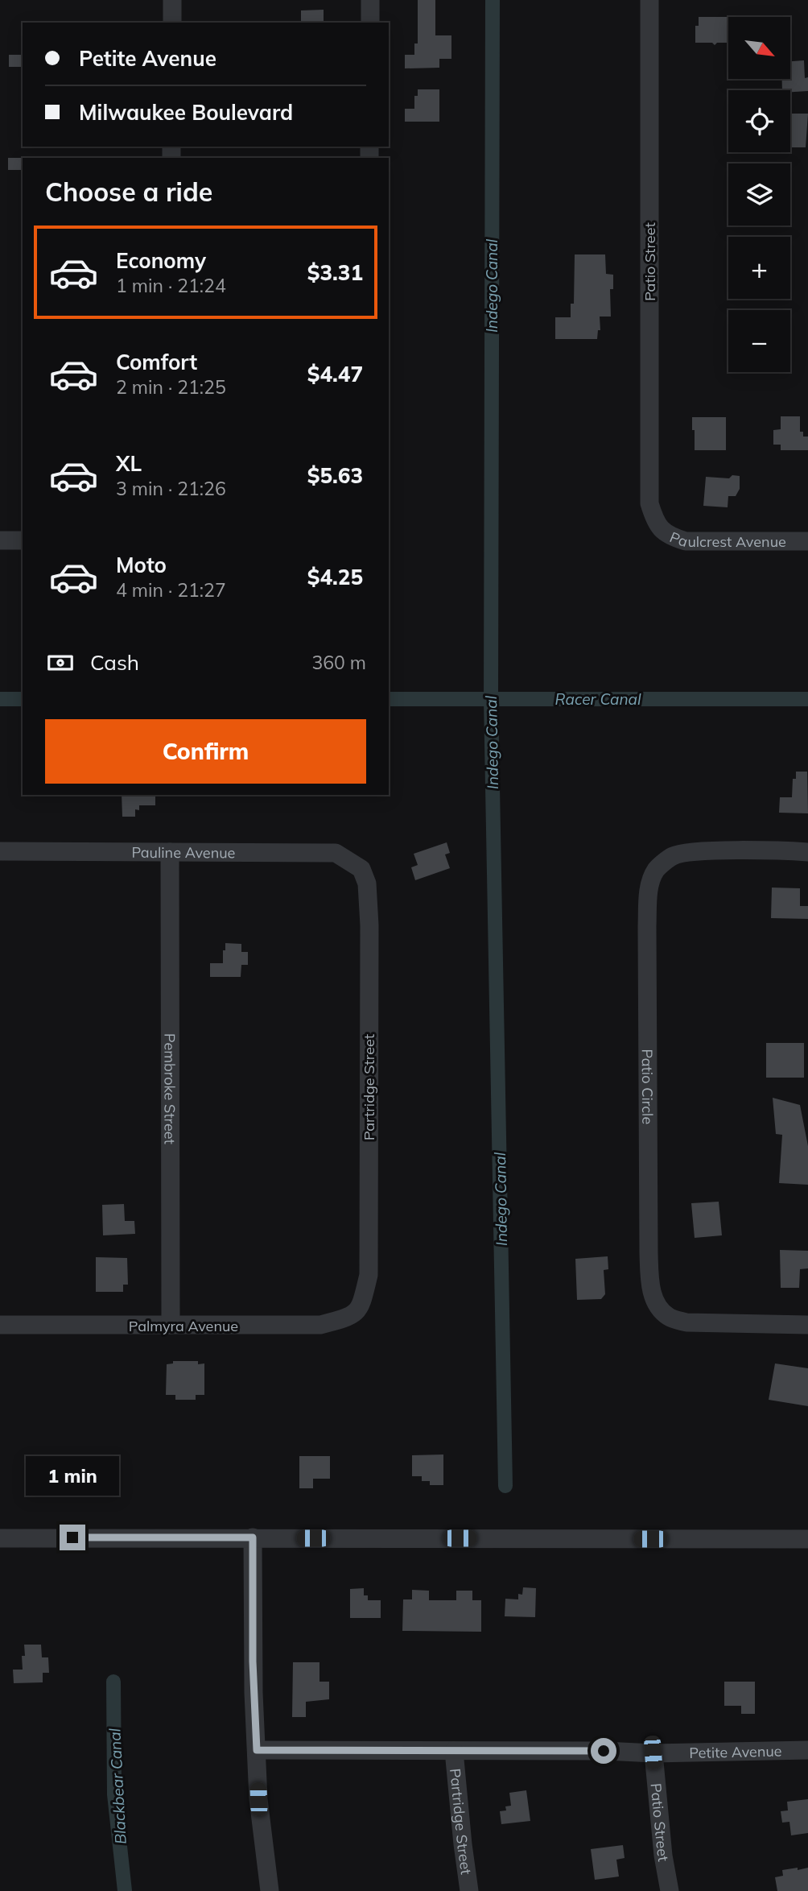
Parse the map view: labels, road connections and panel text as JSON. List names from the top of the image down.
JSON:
{
  "streets": {
    "street": [
      "Patio Street",
      "Paulcrest Avenue",
      "Pauline Avenue",
      "Partridge Street",
      "Patio Circle",
      "Pembroke Street",
      "Palmyra Avenue",
      "Petite Avenue"
    ]
  },
  "crossings": [
    ["Patio Street", "Paulcrest Avenue"],
    ["Patio Street", "Petite Avenue"],
    ["Pauline Avenue", "Partridge Street"],
    ["Pauline Avenue", "Pembroke Street"],
    ["Partridge Street", "Palmyra Avenue"],
    ["Partridge Street", "Petite Avenue"],
    ["Pembroke Street", "Palmyra Avenue"]
  ],
  "water": ["Indego Canal", "Racer Canal", "Blackbear Canal"],
  "north": "bottom right",
  "page": {
    "map_buttons": ["+", "−"],
    "banner": ["Petite Avenue", "Milwaukee Boulevard"],
    "heading": "Choose a ride",
    "list": [
      {
        "name": "Economy",
        "note": "1 min · 21:24",
        "value": "$3.31"
      },
      {
        "name": "Comfort",
        "note": "2 min · 21:25",
        "value": "$4.47"
      },
      {
        "name": "XL",
        "note": "3 min · 21:26",
        "value": "$5.63"
      },
      {
        "name": "Moto",
        "note": "4 min · 21:27",
        "value": "$4.25"
      }
    ],
    "pay": ["Cash", "360 m"],
    "buttons": "Confirm",
    "bubble": "1 min"
  }
}
